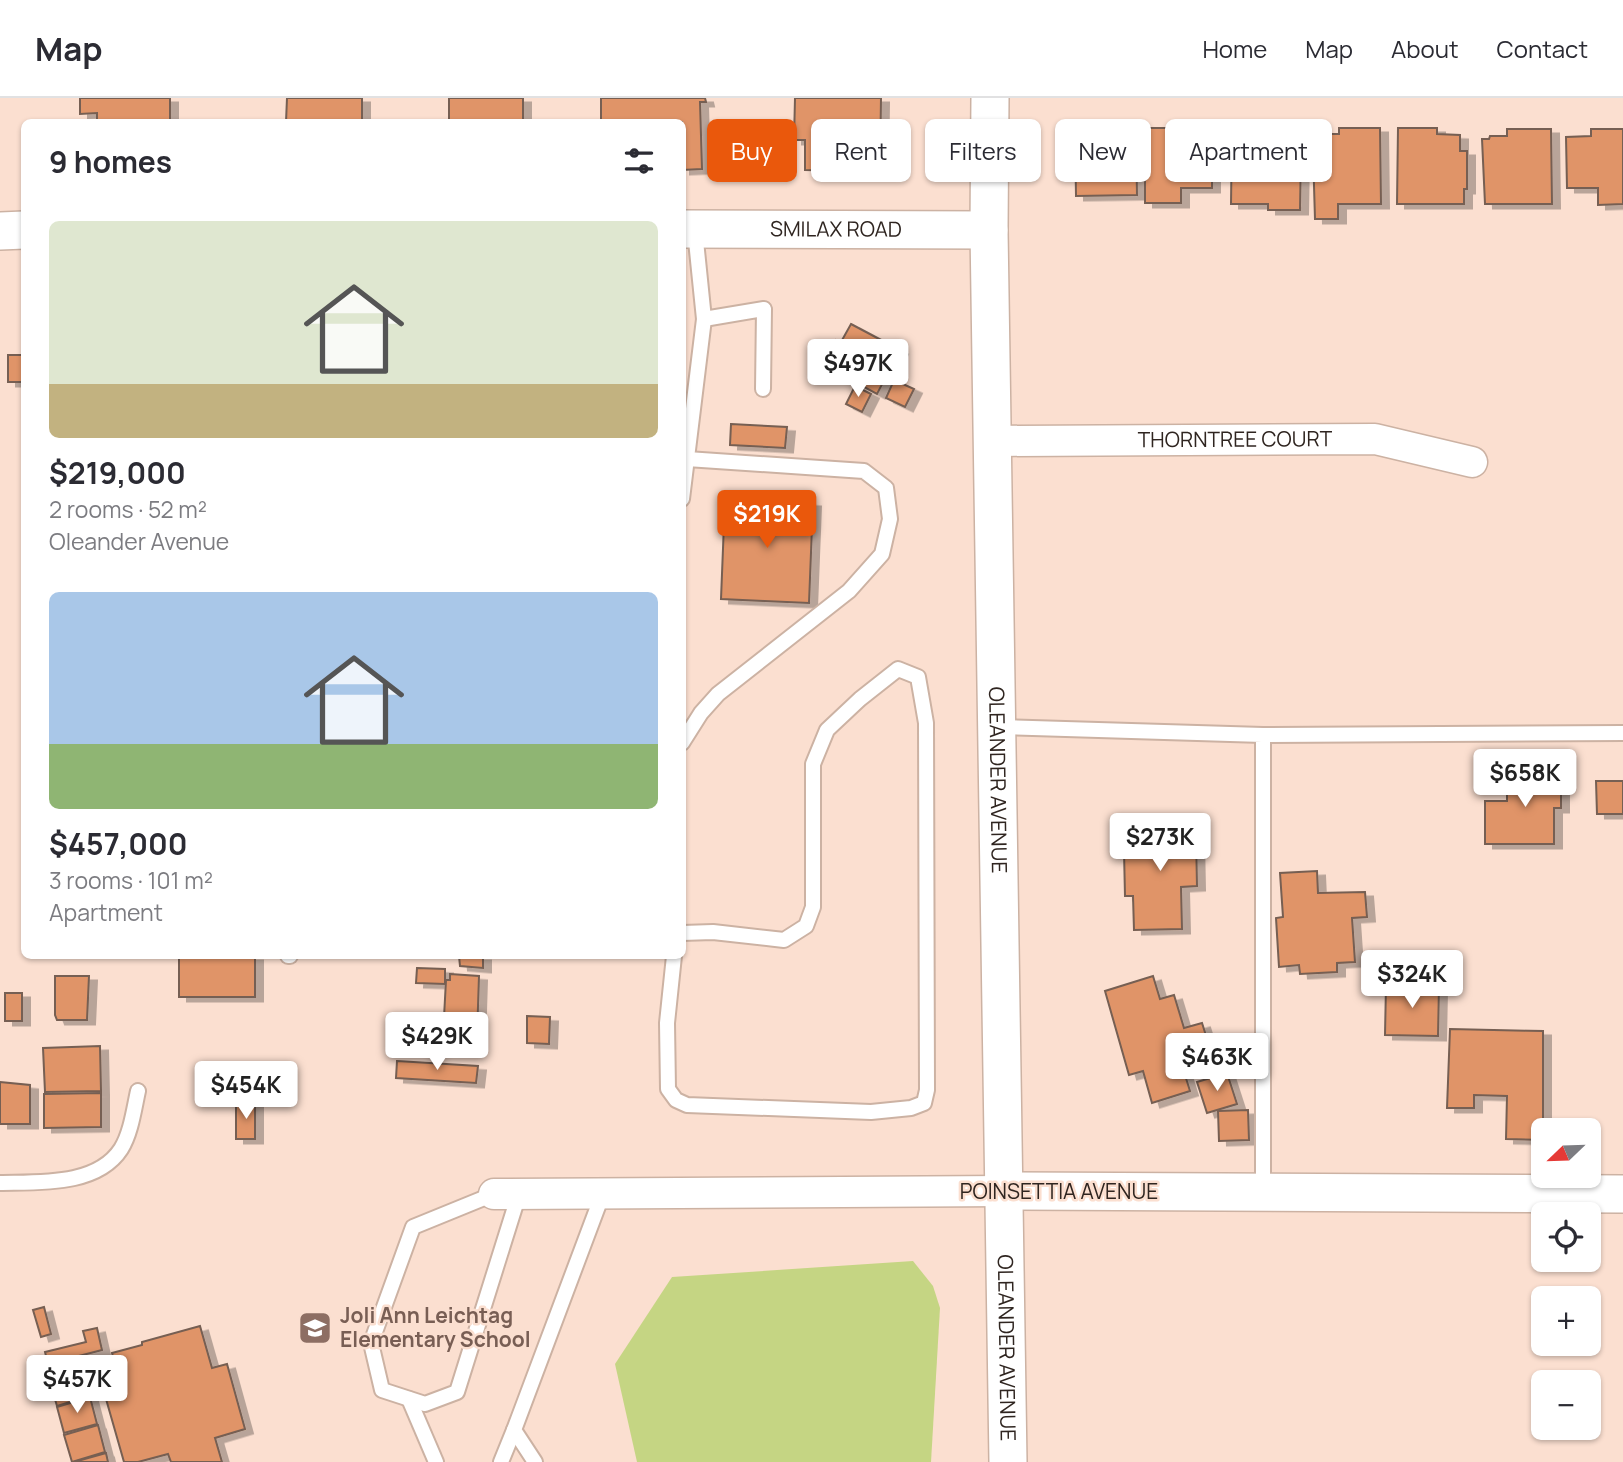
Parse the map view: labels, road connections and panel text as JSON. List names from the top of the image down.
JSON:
{
  "streets": {
    "street": [
      "SMILAX ROAD",
      "THORNTREE COURT",
      "OLEANDER AVENUE",
      "POINSETTIA AVENUE"
    ]
  },
  "crossings": [
    ["SMILAX ROAD", "OLEANDER AVENUE"],
    ["THORNTREE COURT", "OLEANDER AVENUE"],
    ["OLEANDER AVENUE", "POINSETTIA AVENUE"]
  ],
  "places": {
    "school or university": ["Joli Ann Leichtag Elementary School"]
  },
  "north": "bottom left",
  "page": {
    "header": "Map",
    "nav": [
      "Home",
      "Map",
      "About",
      "Contact"
    ],
    "chip": [
      "Buy",
      "Rent",
      "Filters",
      "New",
      "Apartment"
    ],
    "heading": "9 homes",
    "list": [
      {
        "name": "$219,000",
        "note": "2 rooms · 52 m² · Oleander Avenue"
      },
      {
        "name": "$457,000",
        "note": "3 rooms · 101 m² · Apartment"
      }
    ],
    "price": [
      "$497K",
      "$219K",
      "$658K",
      "$273K",
      "$324K",
      "$429K",
      "$463K",
      "$454K",
      "$457K"
    ],
    "map_buttons": ["+", "−"]
  }
}
